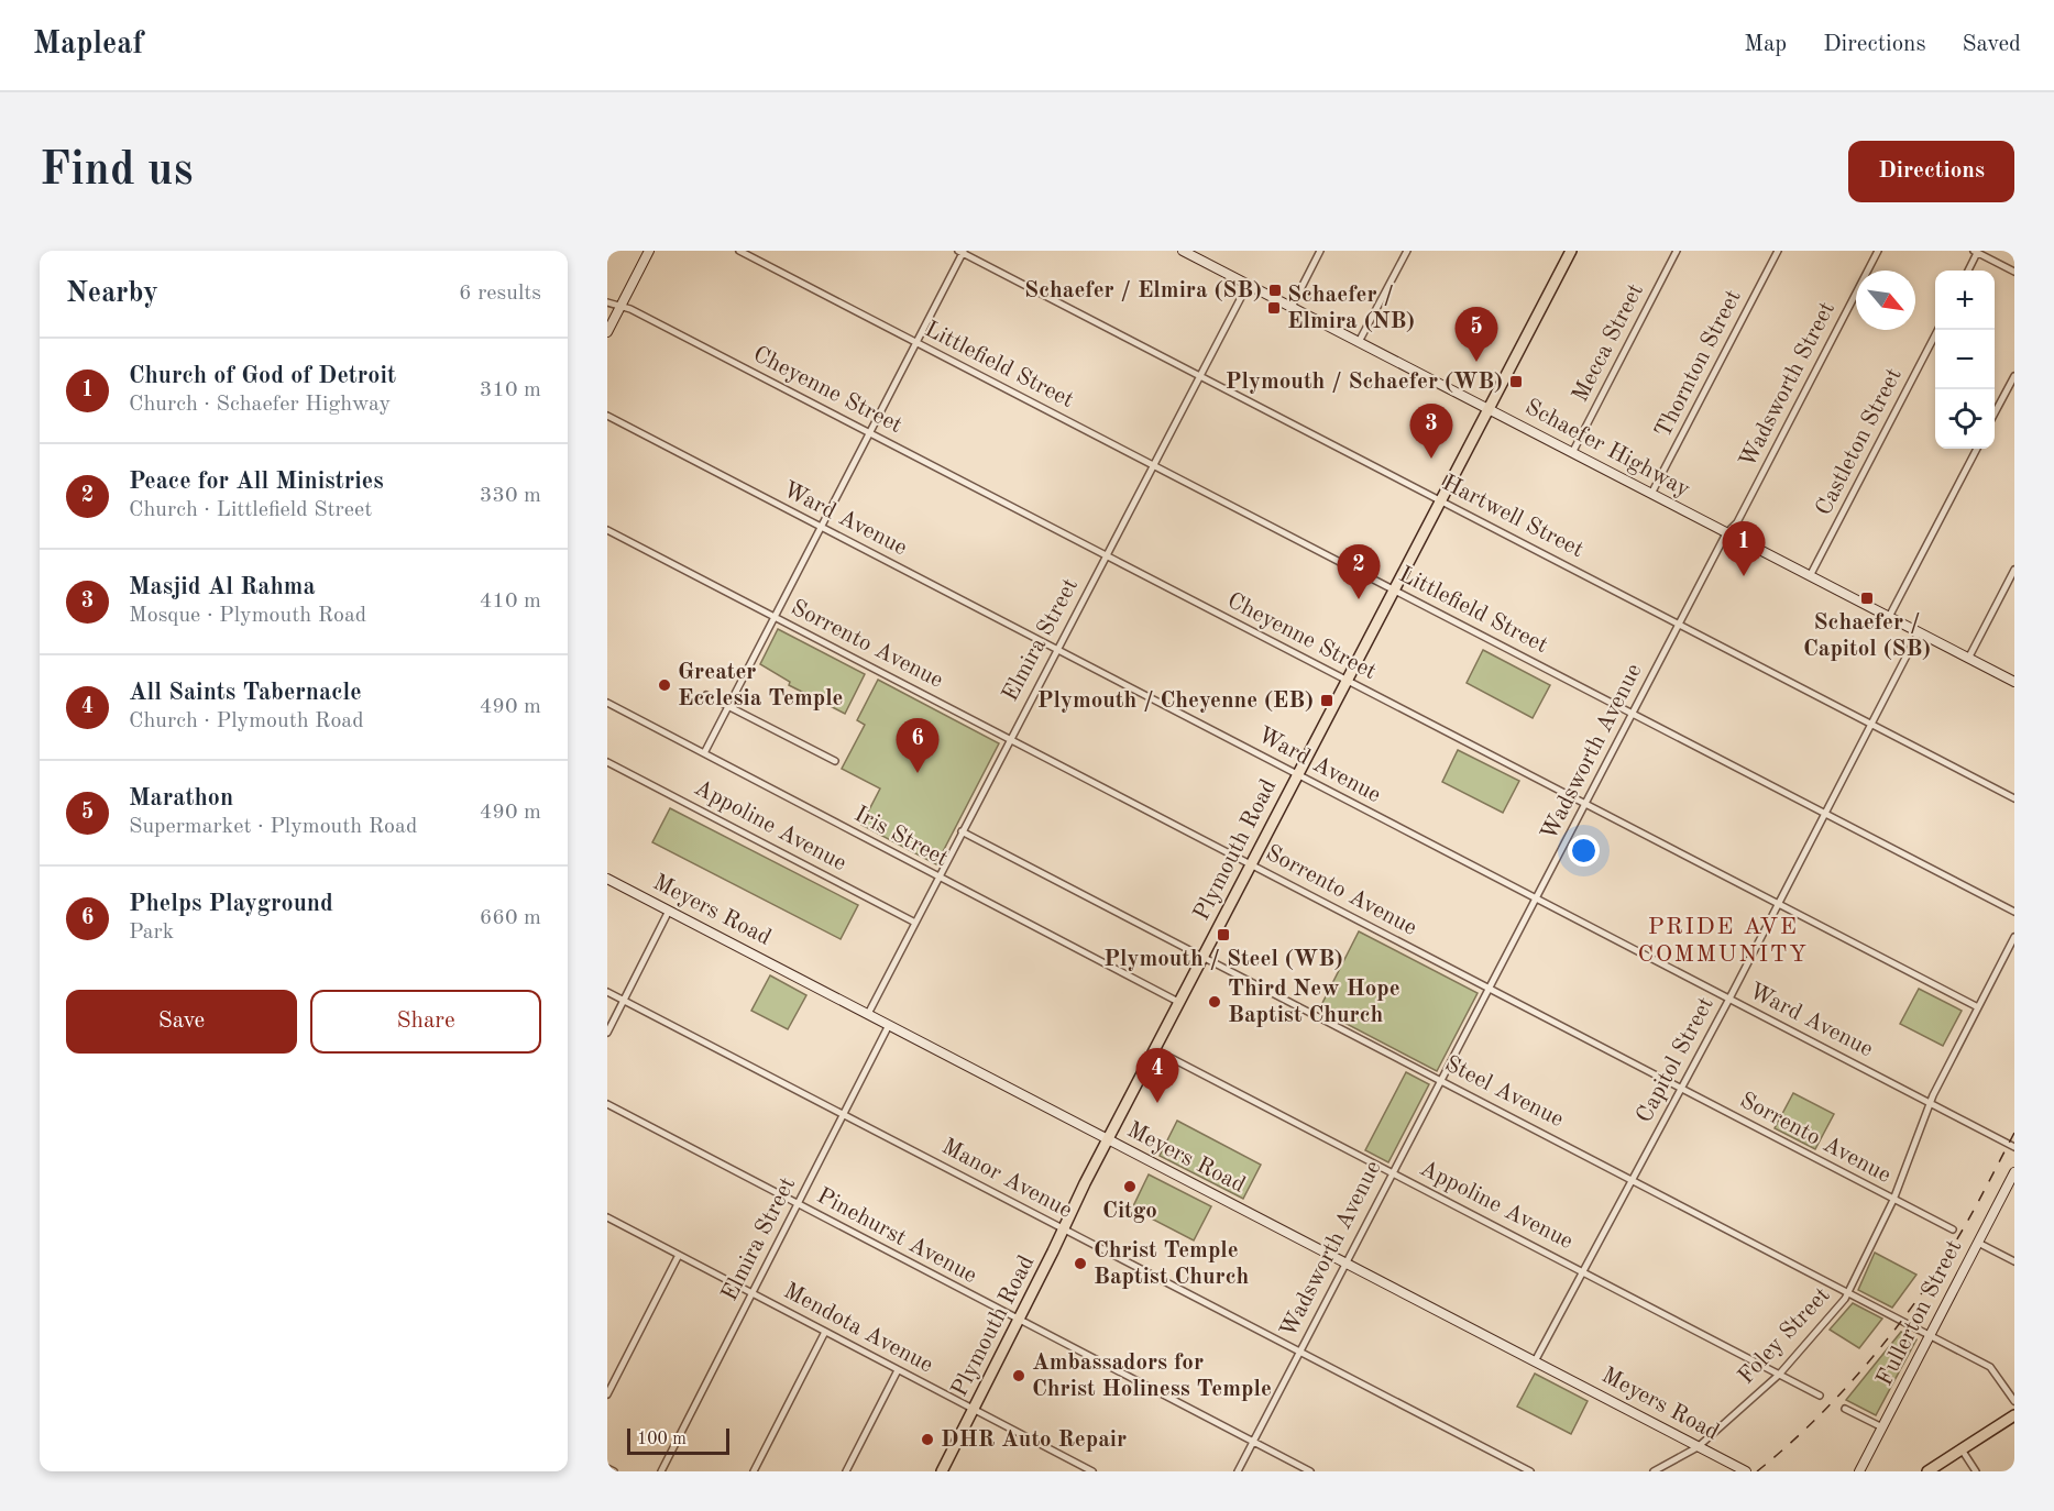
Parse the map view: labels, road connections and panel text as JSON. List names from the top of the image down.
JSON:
{
  "streets": {
    "main road": ["Plymouth Road"],
    "street": [
      "Mecca Street",
      "Thornton Street",
      "Littlefield Street",
      "Wadsworth Street",
      "Cheyenne Street",
      "Castleton Street",
      "Schaefer Highway",
      "Hartwell Street",
      "Ward Avenue",
      "Elmira Street",
      "Sorrento Avenue",
      "Wadsworth Avenue",
      "Appoline Avenue",
      "Iris Street",
      "Meyers Road",
      "Capitol Street",
      "Steel Avenue",
      "Manor Avenue",
      "Pinehurst Avenue",
      "Fullerton Street",
      "Mendota Avenue",
      "Foley Street"
    ]
  },
  "crossings": [
    ["Mecca Street", "Schaefer Highway"],
    ["Thornton Street", "Schaefer Highway"],
    ["Littlefield Street", "Elmira Street"],
    ["Littlefield Street", "Wadsworth Avenue"],
    ["Littlefield Street", "Plymouth Road"],
    ["Littlefield Street", "Capitol Street"],
    ["Wadsworth Street", "Schaefer Highway"],
    ["Wadsworth Street", "Wadsworth Avenue"],
    ["Cheyenne Street", "Elmira Street"],
    ["Cheyenne Street", "Wadsworth Avenue"],
    ["Cheyenne Street", "Plymouth Road"],
    ["Cheyenne Street", "Capitol Street"],
    ["Cheyenne Street", "Foley Street"],
    ["Castleton Street", "Schaefer Highway"],
    ["Schaefer Highway", "Elmira Street"],
    ["Schaefer Highway", "Wadsworth Avenue"],
    ["Schaefer Highway", "Plymouth Road"],
    ["Schaefer Highway", "Capitol Street"],
    ["Hartwell Street", "Elmira Street"],
    ["Hartwell Street", "Wadsworth Avenue"],
    ["Hartwell Street", "Plymouth Road"],
    ["Hartwell Street", "Capitol Street"],
    ["Ward Avenue", "Elmira Street"],
    ["Ward Avenue", "Wadsworth Avenue"],
    ["Ward Avenue", "Plymouth Road"],
    ["Ward Avenue", "Capitol Street"],
    ["Ward Avenue", "Foley Street"],
    ["Elmira Street", "Sorrento Avenue"],
    ["Elmira Street", "Appoline Avenue"],
    ["Elmira Street", "Iris Street"],
    ["Elmira Street", "Meyers Road"],
    ["Elmira Street", "Steel Avenue"],
    ["Elmira Street", "Manor Avenue"],
    ["Elmira Street", "Pinehurst Avenue"],
    ["Elmira Street", "Mendota Avenue"],
    ["Sorrento Avenue", "Wadsworth Avenue"],
    ["Sorrento Avenue", "Plymouth Road"],
    ["Sorrento Avenue", "Capitol Street"],
    ["Sorrento Avenue", "Foley Street"],
    ["Wadsworth Avenue", "Appoline Avenue"],
    ["Wadsworth Avenue", "Meyers Road"],
    ["Wadsworth Avenue", "Steel Avenue"],
    ["Wadsworth Avenue", "Manor Avenue"],
    ["Wadsworth Avenue", "Pinehurst Avenue"],
    ["Appoline Avenue", "Plymouth Road"],
    ["Appoline Avenue", "Capitol Street"],
    ["Appoline Avenue", "Foley Street"],
    ["Iris Street", "Plymouth Road"],
    ["Plymouth Road", "Meyers Road"],
    ["Plymouth Road", "Steel Avenue"],
    ["Plymouth Road", "Manor Avenue"],
    ["Plymouth Road", "Pinehurst Avenue"],
    ["Plymouth Road", "Mendota Avenue"],
    ["Meyers Road", "Capitol Street"],
    ["Meyers Road", "Foley Street"],
    ["Capitol Street", "Steel Avenue"],
    ["Steel Avenue", "Fullerton Street"],
    ["Steel Avenue", "Foley Street"]
  ],
  "districts": ["PRIDE AVE COMMUNITY"],
  "places": {
    "transit": [
      "Schaefer / Elmira (SB)",
      "Schaefer / Elmira (NB)",
      "Plymouth / Schaefer (WB)",
      "Schaefer / Capitol (SB)",
      "Plymouth / Cheyenne (EB)",
      "Plymouth / Steel (WB)"
    ],
    "other": [
      "Greater Ecclesia Temple",
      "Third New Hope Baptist Church",
      "Citgo",
      "Christ Temple Baptist Church",
      "Ambassadors for Christ Holiness Temple",
      "DHR Auto Repair"
    ]
  },
  "scale_bar": "100 m",
  "north": "bottom right",
  "page": {
    "header": "Mapleaf",
    "nav": ["Map", "Directions", "Saved"],
    "buttons": [
      "Directions",
      ["Save", "Share"]
    ],
    "title": "Find us",
    "heading": ["Nearby", "6 results"],
    "map_buttons": ["+", "−"],
    "pins": [
      "5",
      "3",
      "1",
      "2",
      "6",
      "4"
    ],
    "list": [
      {
        "mark": "1",
        "name": "Church of God of Detroit",
        "note": "Church · Schaefer Highway",
        "value": "310 m"
      },
      {
        "mark": "2",
        "name": "Peace for All Ministries",
        "note": "Church · Littlefield Street",
        "value": "330 m"
      },
      {
        "mark": "3",
        "name": "Masjid Al Rahma",
        "note": "Mosque · Plymouth Road",
        "value": "410 m"
      },
      {
        "mark": "4",
        "name": "All Saints Tabernacle",
        "note": "Church · Plymouth Road",
        "value": "490 m"
      },
      {
        "mark": "5",
        "name": "Marathon",
        "note": "Supermarket · Plymouth Road",
        "value": "490 m"
      },
      {
        "mark": "6",
        "name": "Phelps Playground",
        "note": "Park",
        "value": "660 m"
      }
    ],
    "scale": "100 m"
  }
}
